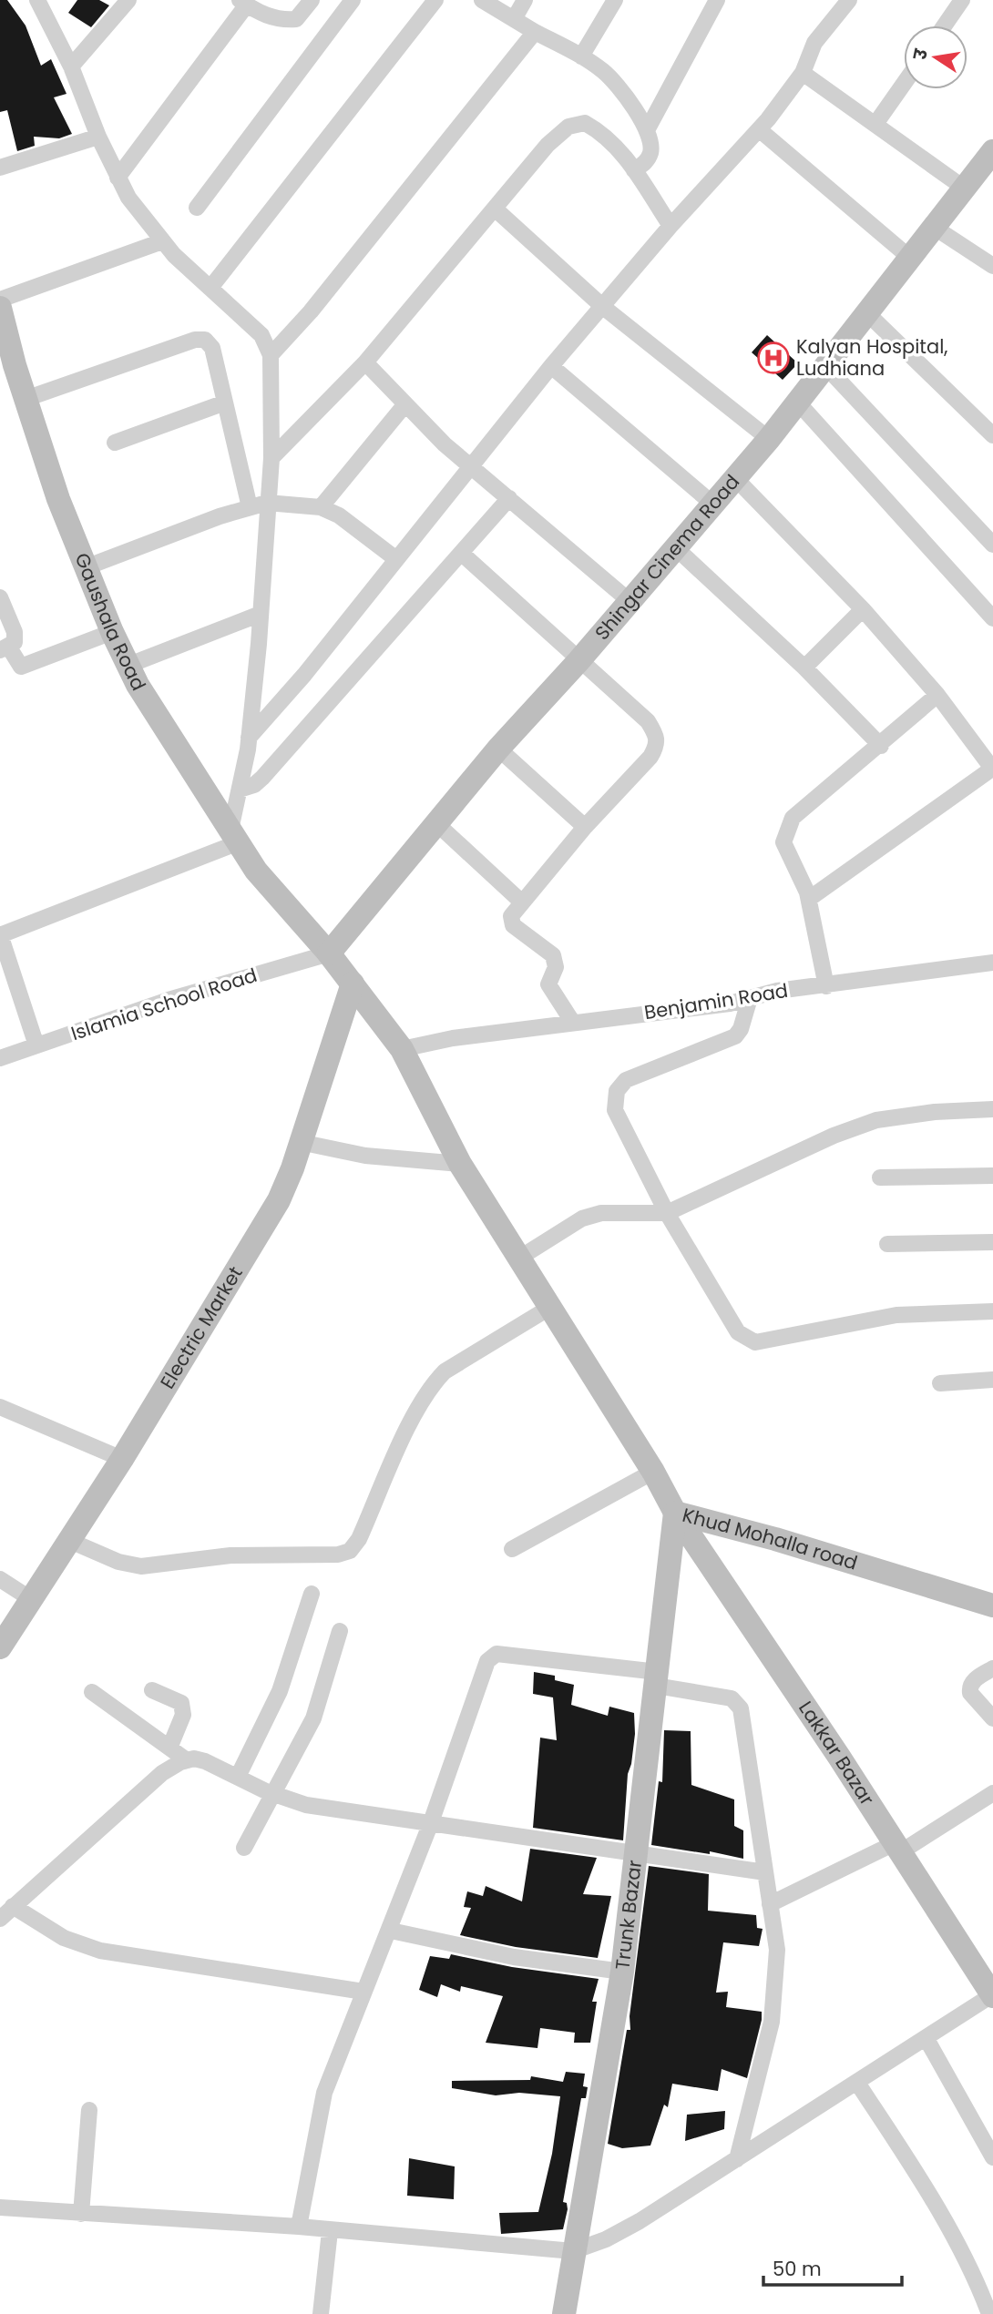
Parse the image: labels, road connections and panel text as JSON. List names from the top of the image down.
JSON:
{
  "streets": {
    "street": [
      "Shingar Cinema Road",
      "Gaushala Road",
      "Benjamin Road",
      "Islamia School Road",
      "Electric Market",
      "Khud Mohalla road",
      "Lakkar Bazar",
      "Trunk Bazar"
    ]
  },
  "crossings": [
    ["Shingar Cinema Road", "Gaushala Road"],
    ["Shingar Cinema Road", "Islamia School Road"],
    ["Gaushala Road", "Benjamin Road"],
    ["Gaushala Road", "Islamia School Road"],
    ["Gaushala Road", "Electric Market"],
    ["Gaushala Road", "Khud Mohalla road"],
    ["Khud Mohalla road", "Lakkar Bazar"],
    ["Khud Mohalla road", "Trunk Bazar"],
    ["Lakkar Bazar", "Trunk Bazar"]
  ],
  "places": {
    "hospital": ["Kalyan Hospital, Ludhiana"]
  },
  "scale_bar": "50 m",
  "north": "left"
}
